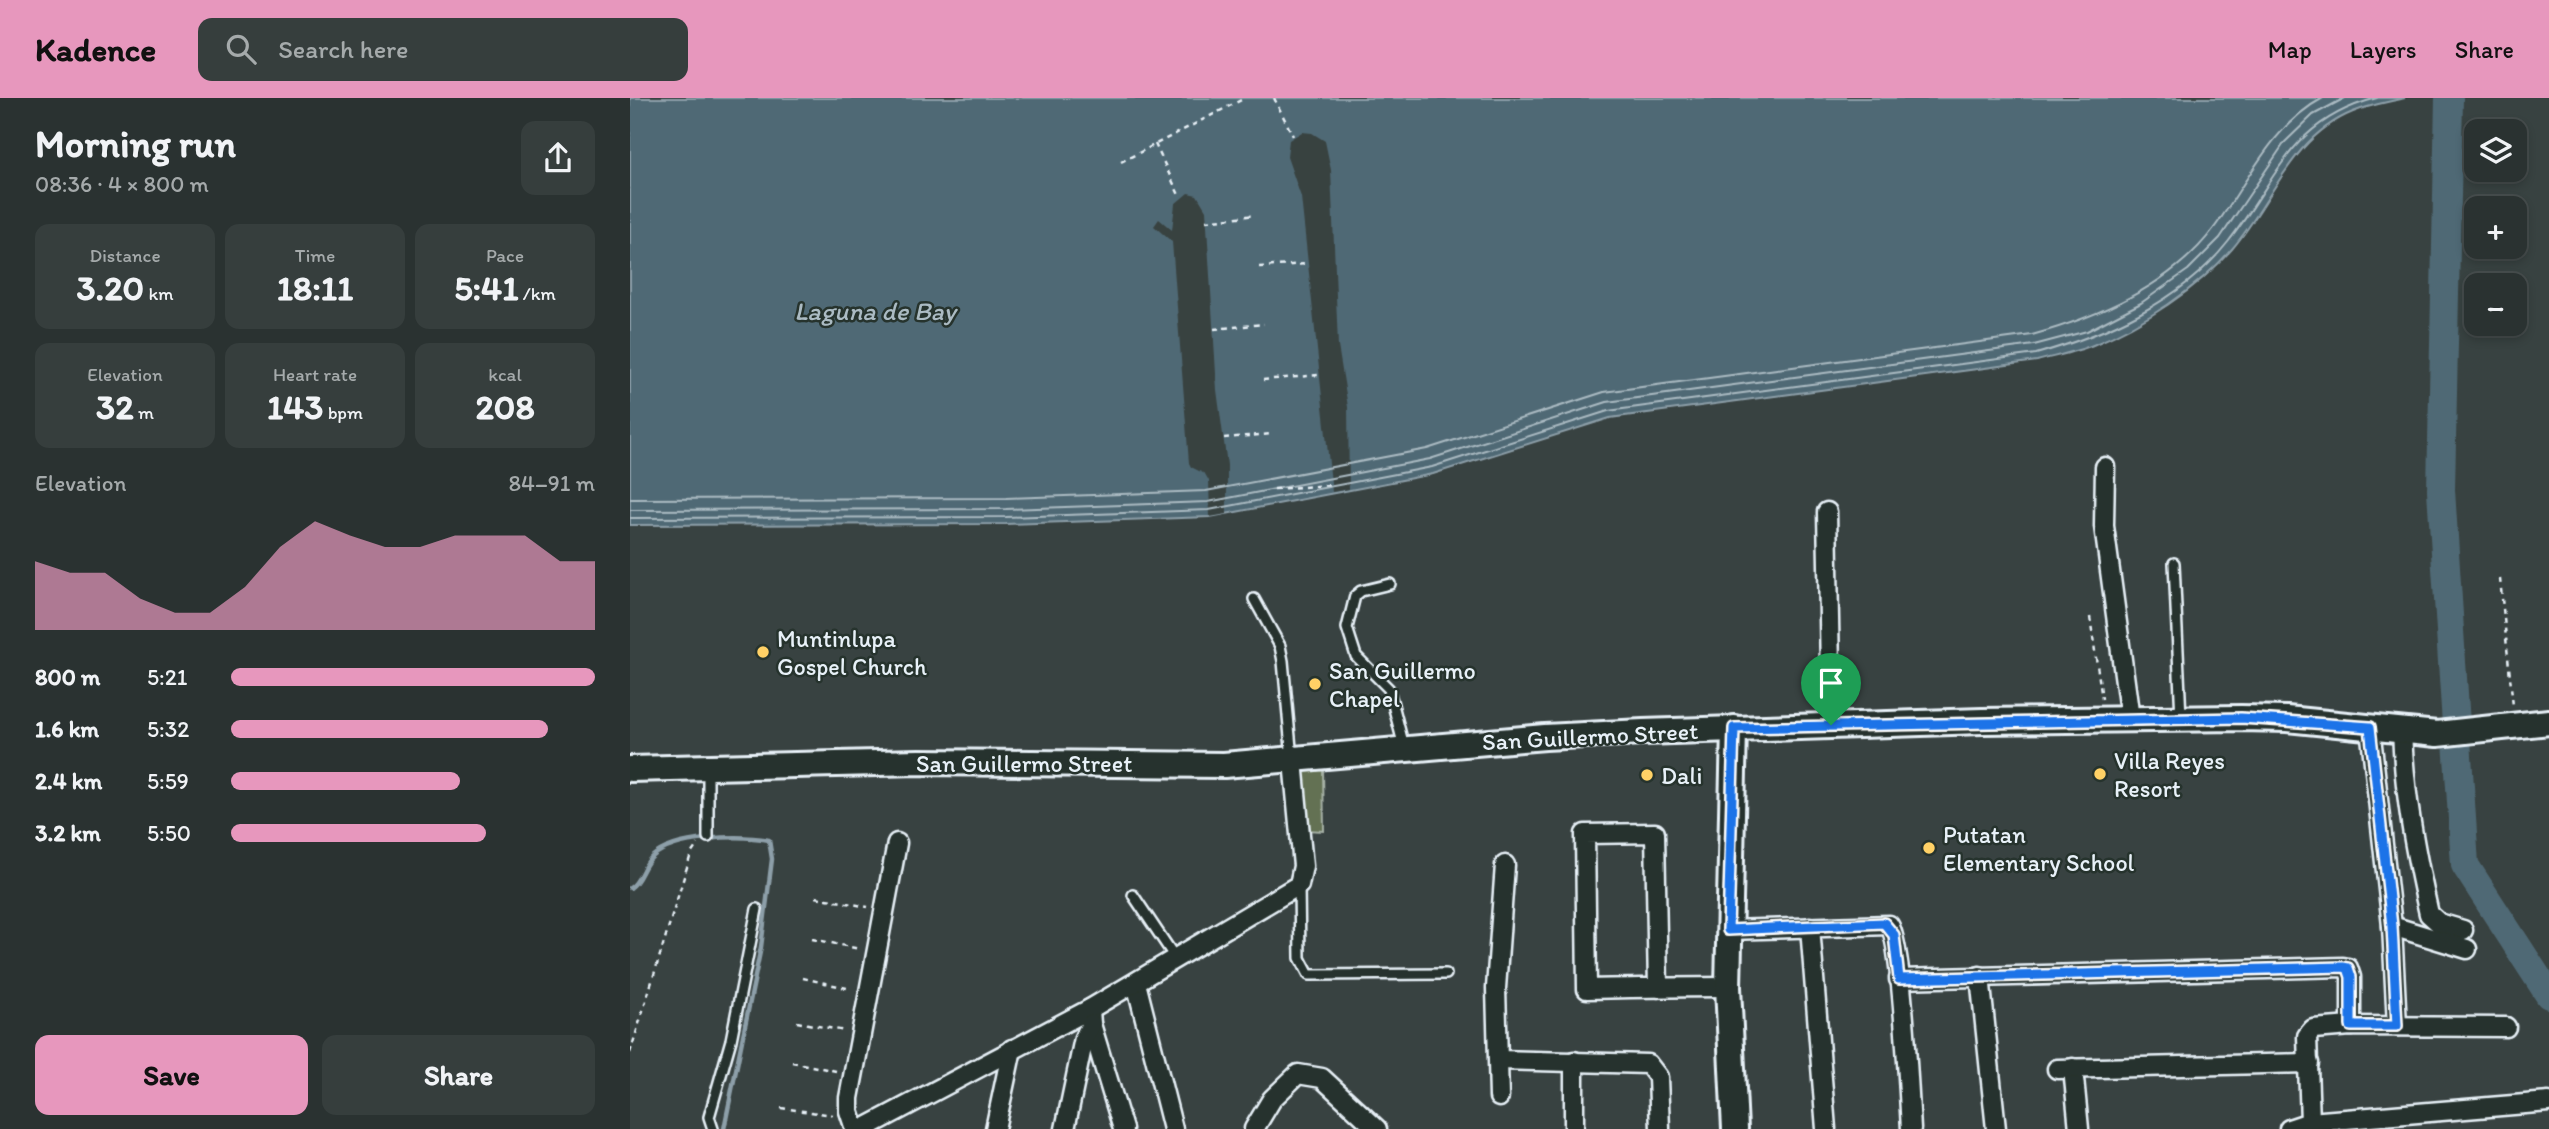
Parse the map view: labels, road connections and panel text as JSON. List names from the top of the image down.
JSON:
{
  "streets": {
    "main road": ["San Guillermo Street"]
  },
  "water": ["Laguna de Bay"],
  "places": [
    "Muntinlupa Gospel Church",
    "San Guillermo Chapel",
    "Villa Reyes Resort",
    "Dali",
    "Putatan Elementary School"
  ],
  "page": {
    "header": "Kadence",
    "search": "Search here",
    "nav": ["Map", "Layers", "Share"],
    "heading": ["Morning run", "08:36 · 4 × 800 m"],
    "map_buttons": ["+", "−"],
    "stats": [
      ["Distance", "3.20 km"],
      ["Time", "18:11"],
      ["Pace", "5:41 /km"],
      ["Elevation", "32 m"],
      ["Heart rate", "143 bpm"],
      ["kcal", "208"]
    ],
    "chart": ["Elevation", "84–91 m"],
    "list": [
      {
        "name": "800 m",
        "note": "5:21"
      },
      {
        "name": "1.6 km",
        "note": "5:32"
      },
      {
        "name": "2.4 km",
        "note": "5:59"
      },
      {
        "name": "3.2 km",
        "note": "5:50"
      }
    ],
    "buttons": ["Save", "Share"]
  }
}
